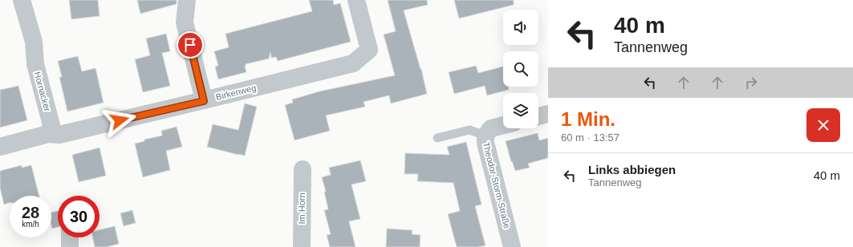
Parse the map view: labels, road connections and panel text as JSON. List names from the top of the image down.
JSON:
{
  "streets": {
    "street": [
      "Hornacker",
      "Birkenweg",
      "Theodor-Storm-Straße",
      "Im Horn"
    ]
  },
  "crossings": [
    ["Hornacker", "Birkenweg"]
  ],
  "page": {
    "turn": ["40 m", "Tannenweg"],
    "heading": ["1 Min.", "60 m · 13:57"],
    "list": [
      {
        "name": "Links abbiegen",
        "note": "Tannenweg",
        "value": "40 m"
      }
    ],
    "speed": "28 km/h",
    "limit": "30"
  }
}
